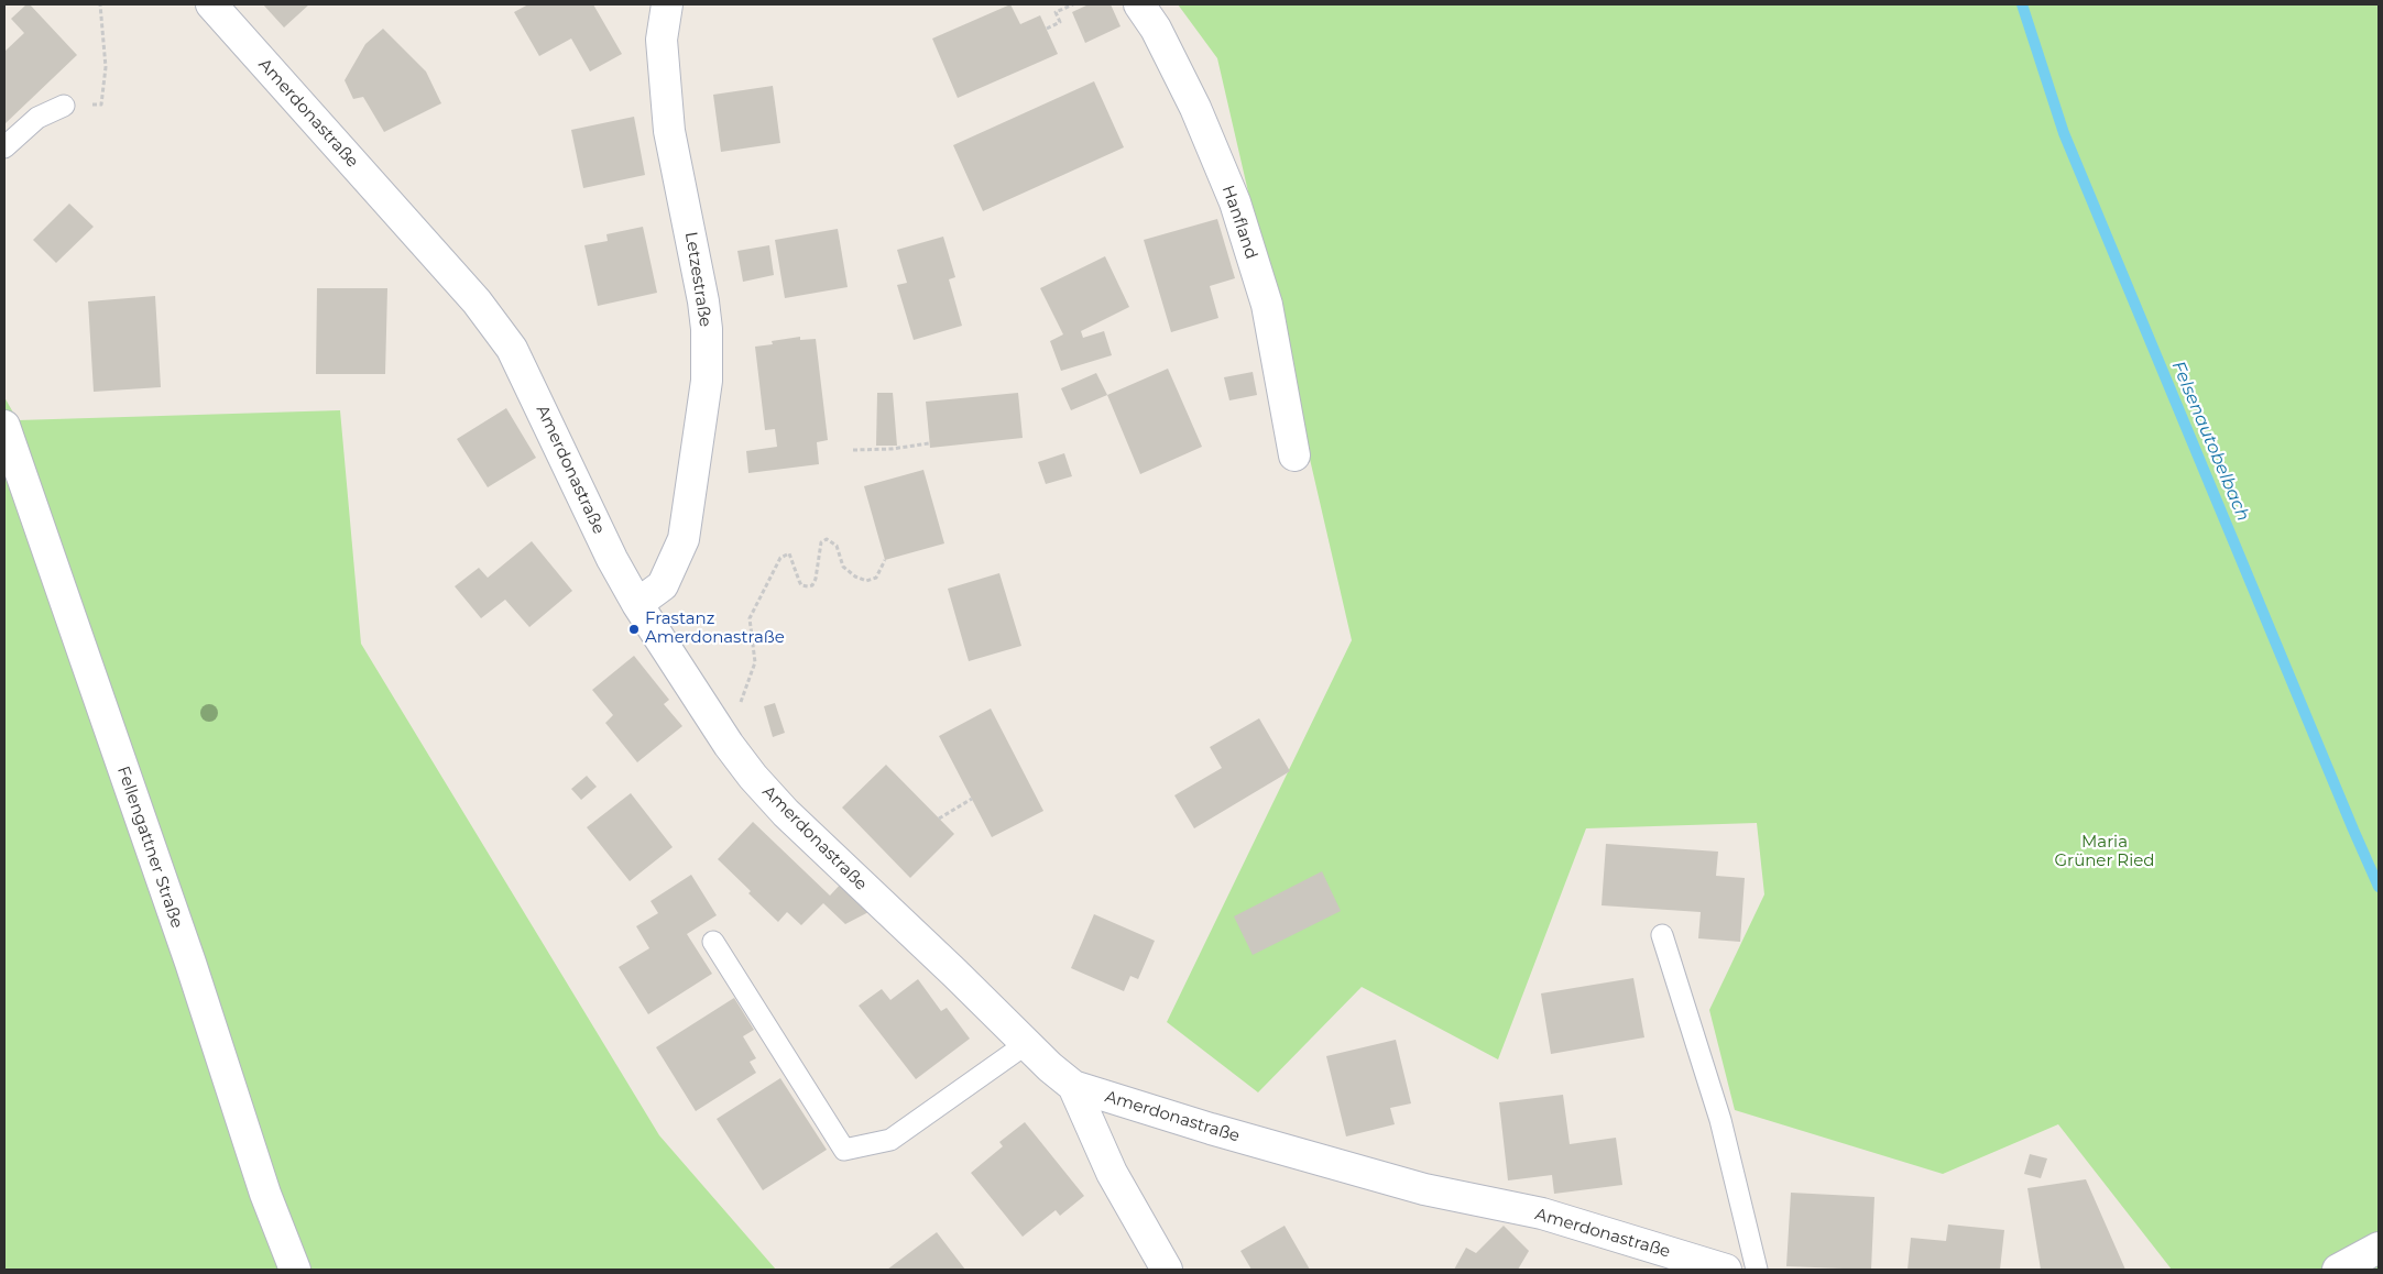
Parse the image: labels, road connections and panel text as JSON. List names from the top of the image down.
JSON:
{
  "streets": {
    "street": [
      "Amerdonastraße",
      "Hanfland",
      "Letzestraße",
      "Fellengattner Straße"
    ]
  },
  "crossings": [
    ["Amerdonastraße", "Letzestraße"]
  ],
  "water": ["Felsenautobelbach"],
  "parks": ["Maria Grüner Ried"],
  "places": ["Frastanz Amerdonastraße"]
}
